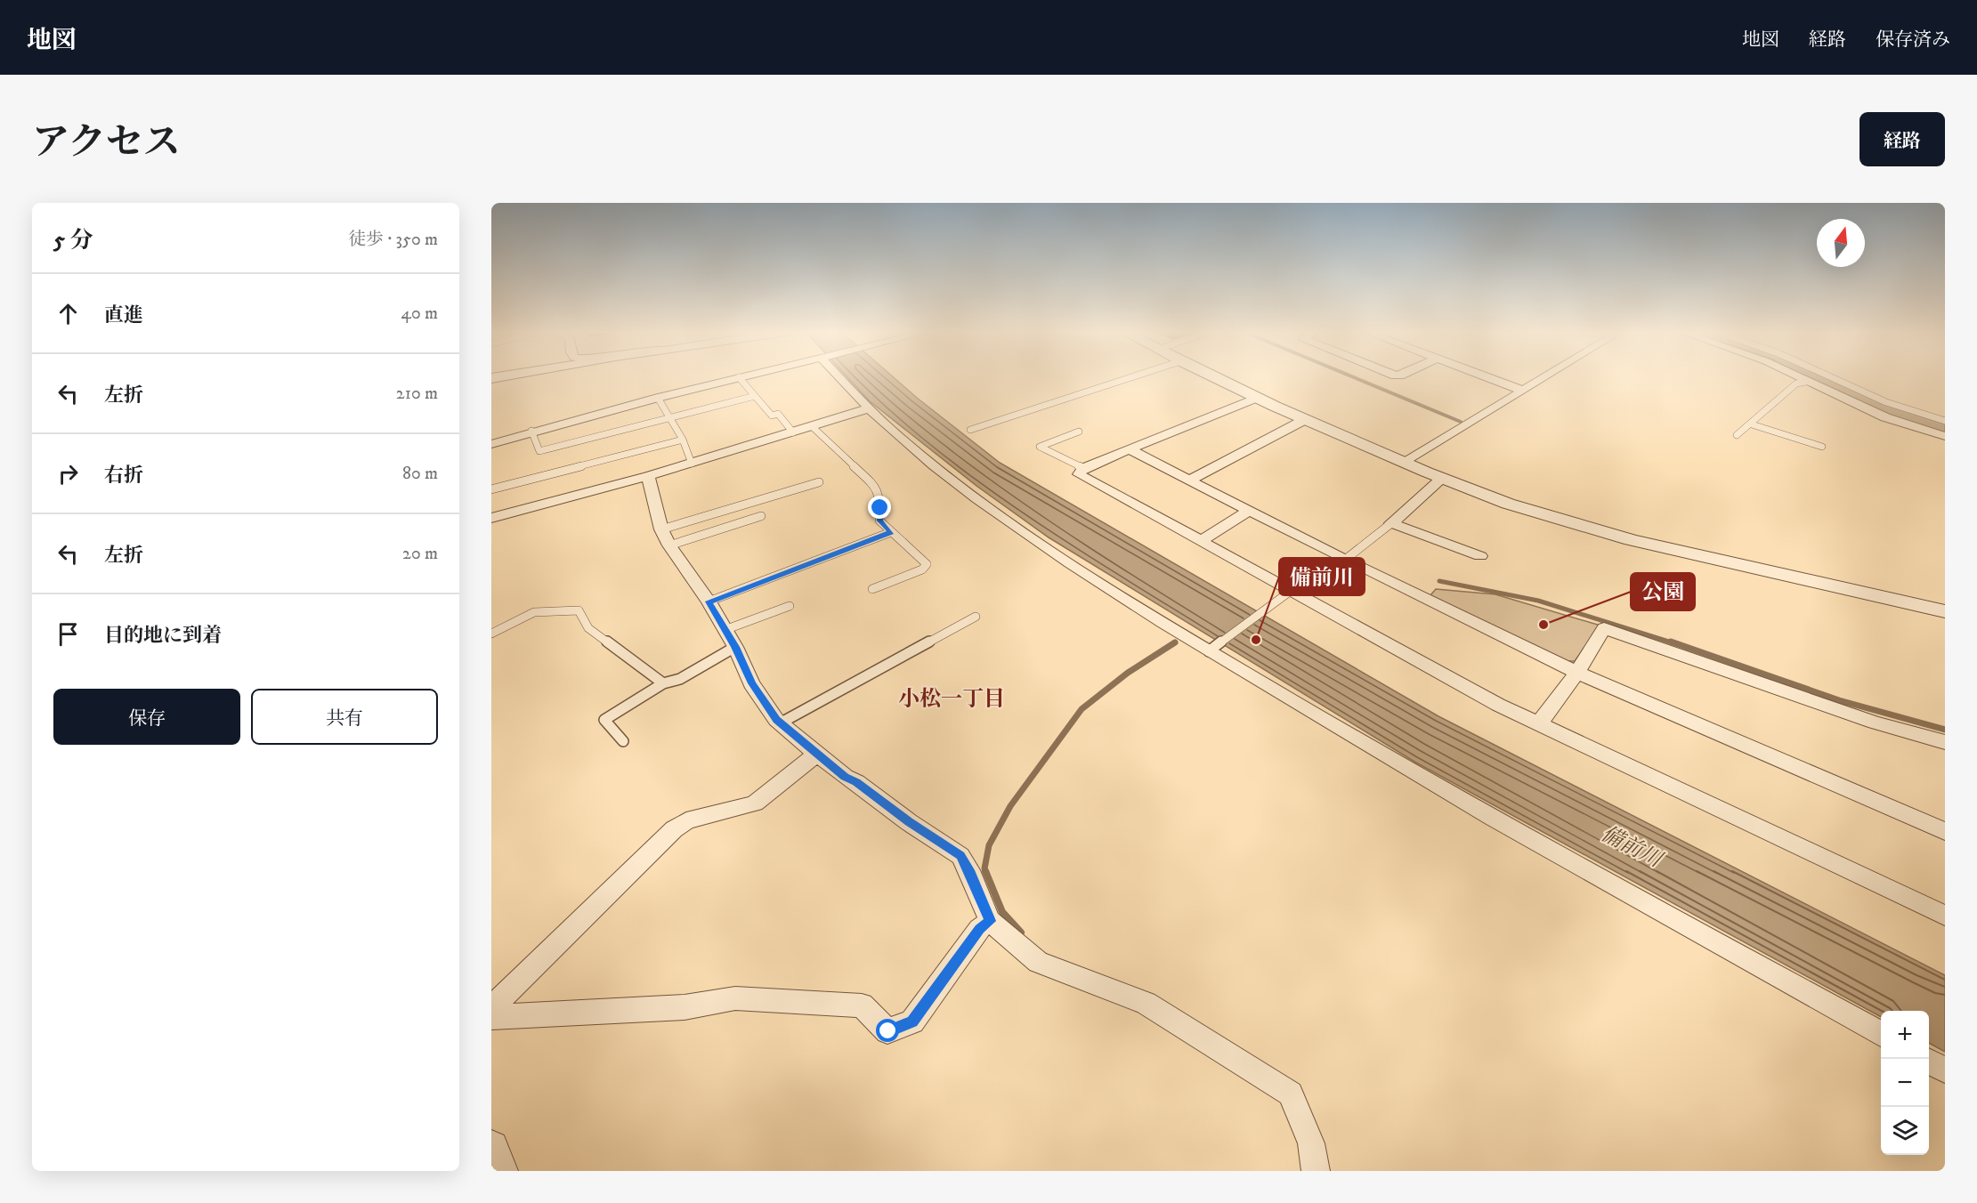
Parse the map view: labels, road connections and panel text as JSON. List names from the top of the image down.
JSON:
{
  "districts": ["小松一丁目"],
  "water": ["備前川"],
  "places": ["公園", "備前川"],
  "north": "top",
  "page": {
    "header": "地図",
    "nav": ["地図", "経路", "保存済み"],
    "title": "アクセス",
    "buttons": [
      "経路",
      ["保存", "共有"]
    ],
    "heading": ["5 分", "徒歩 · 350 m"],
    "list": [
      ["直進", "40 m"],
      ["左折", "210 m"],
      ["右折", "80 m"],
      ["左折", "20 m"],
      "目的地に到着"
    ],
    "map_buttons": ["+", "−"]
  }
}
